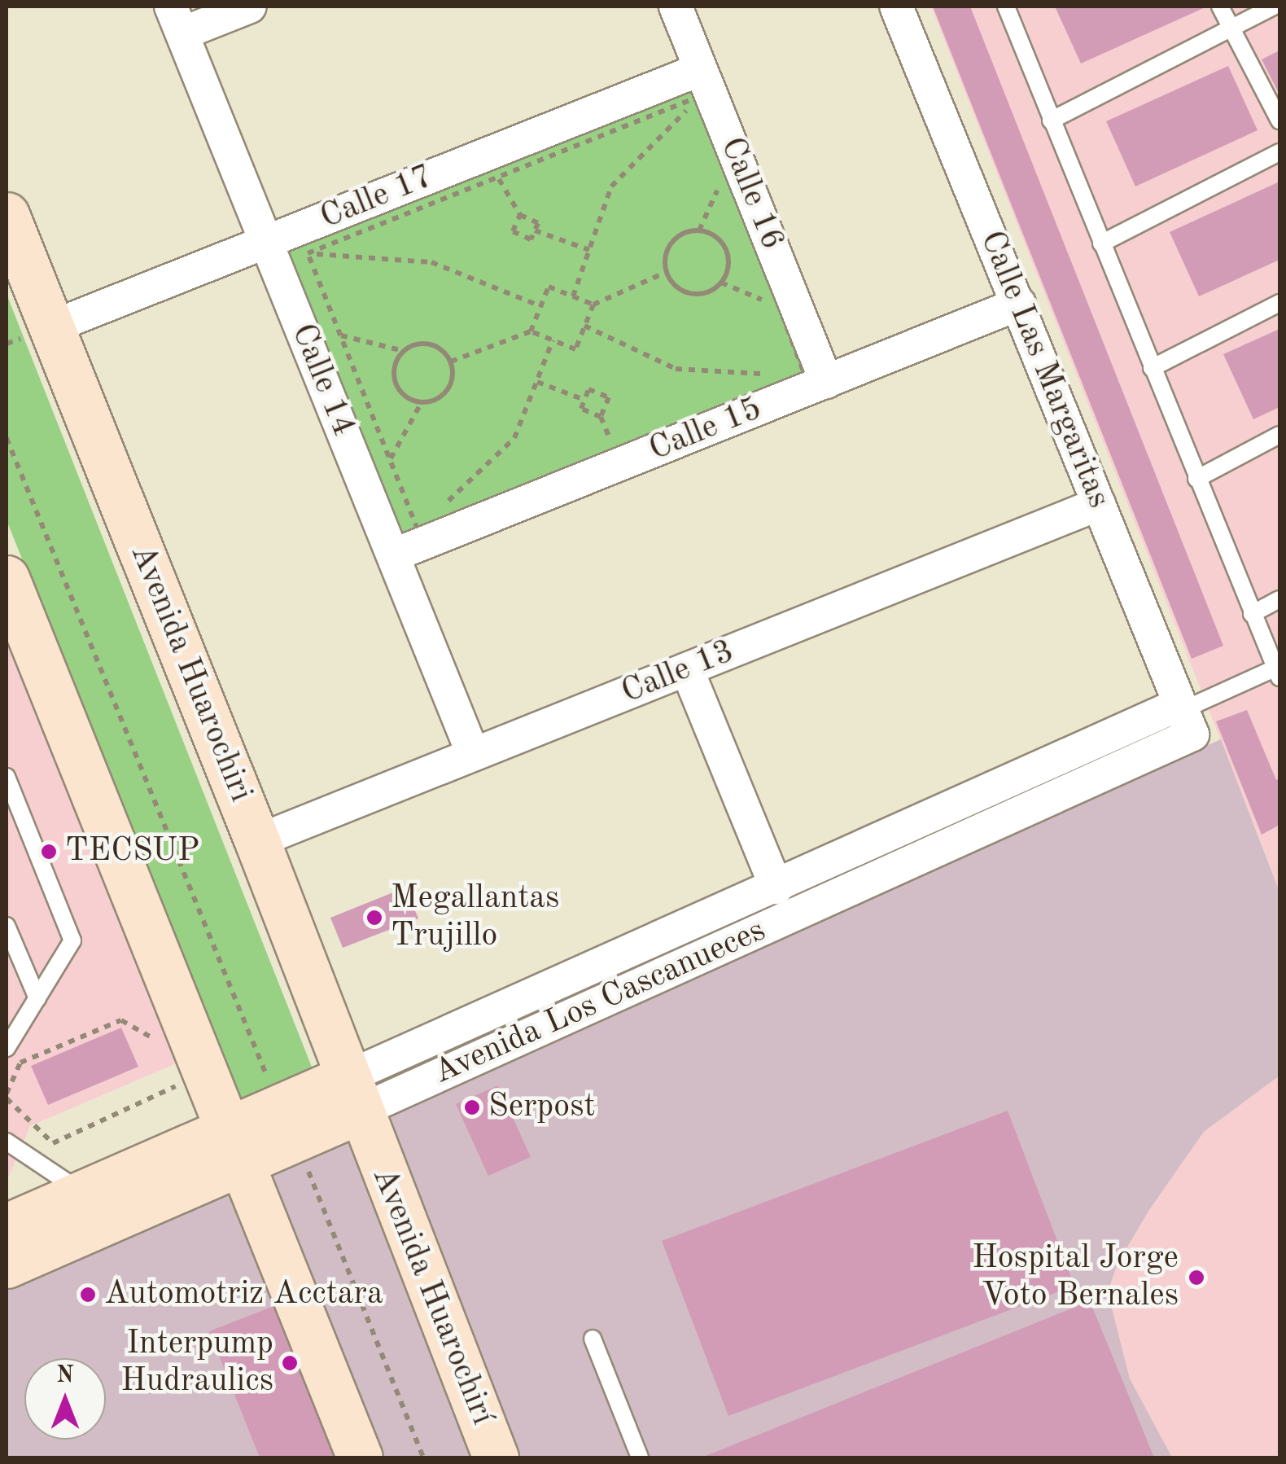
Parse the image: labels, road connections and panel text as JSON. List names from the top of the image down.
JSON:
{
  "streets": {
    "main road": ["Avenida Huarochiri", "Avenida Los Cascanueces", "Avenida Huarochirí"],
    "street": [
      "Calle 16",
      "Calle 17",
      "Calle Las Margaritas",
      "Calle 14",
      "Calle 15",
      "Calle 13"
    ]
  },
  "crossings": [
    ["Calle 16", "Calle 17"],
    ["Calle 16", "Calle 15"],
    ["Calle 17", "Calle 14"],
    ["Calle 17", "Avenida Huarochiri"],
    ["Calle Las Margaritas", "Calle 15"],
    ["Calle Las Margaritas", "Calle 13"],
    ["Calle Las Margaritas", "Avenida Los Cascanueces"],
    ["Calle 14", "Calle 15"],
    ["Calle 14", "Calle 13"],
    ["Calle 13", "Avenida Huarochiri"],
    ["Avenida Huarochiri", "Avenida Los Cascanueces"],
    ["Avenida Huarochiri", "Avenida Huarochirí"],
    ["Avenida Los Cascanueces", "Avenida Huarochirí"]
  ],
  "places": [
    "TECSUP",
    "Megallantas Trujillo",
    "Serpost",
    "Hospital Jorge Voto Bernales",
    "Automotriz Acctara",
    "Interpump Hudraulics"
  ],
  "north": "top"
}
